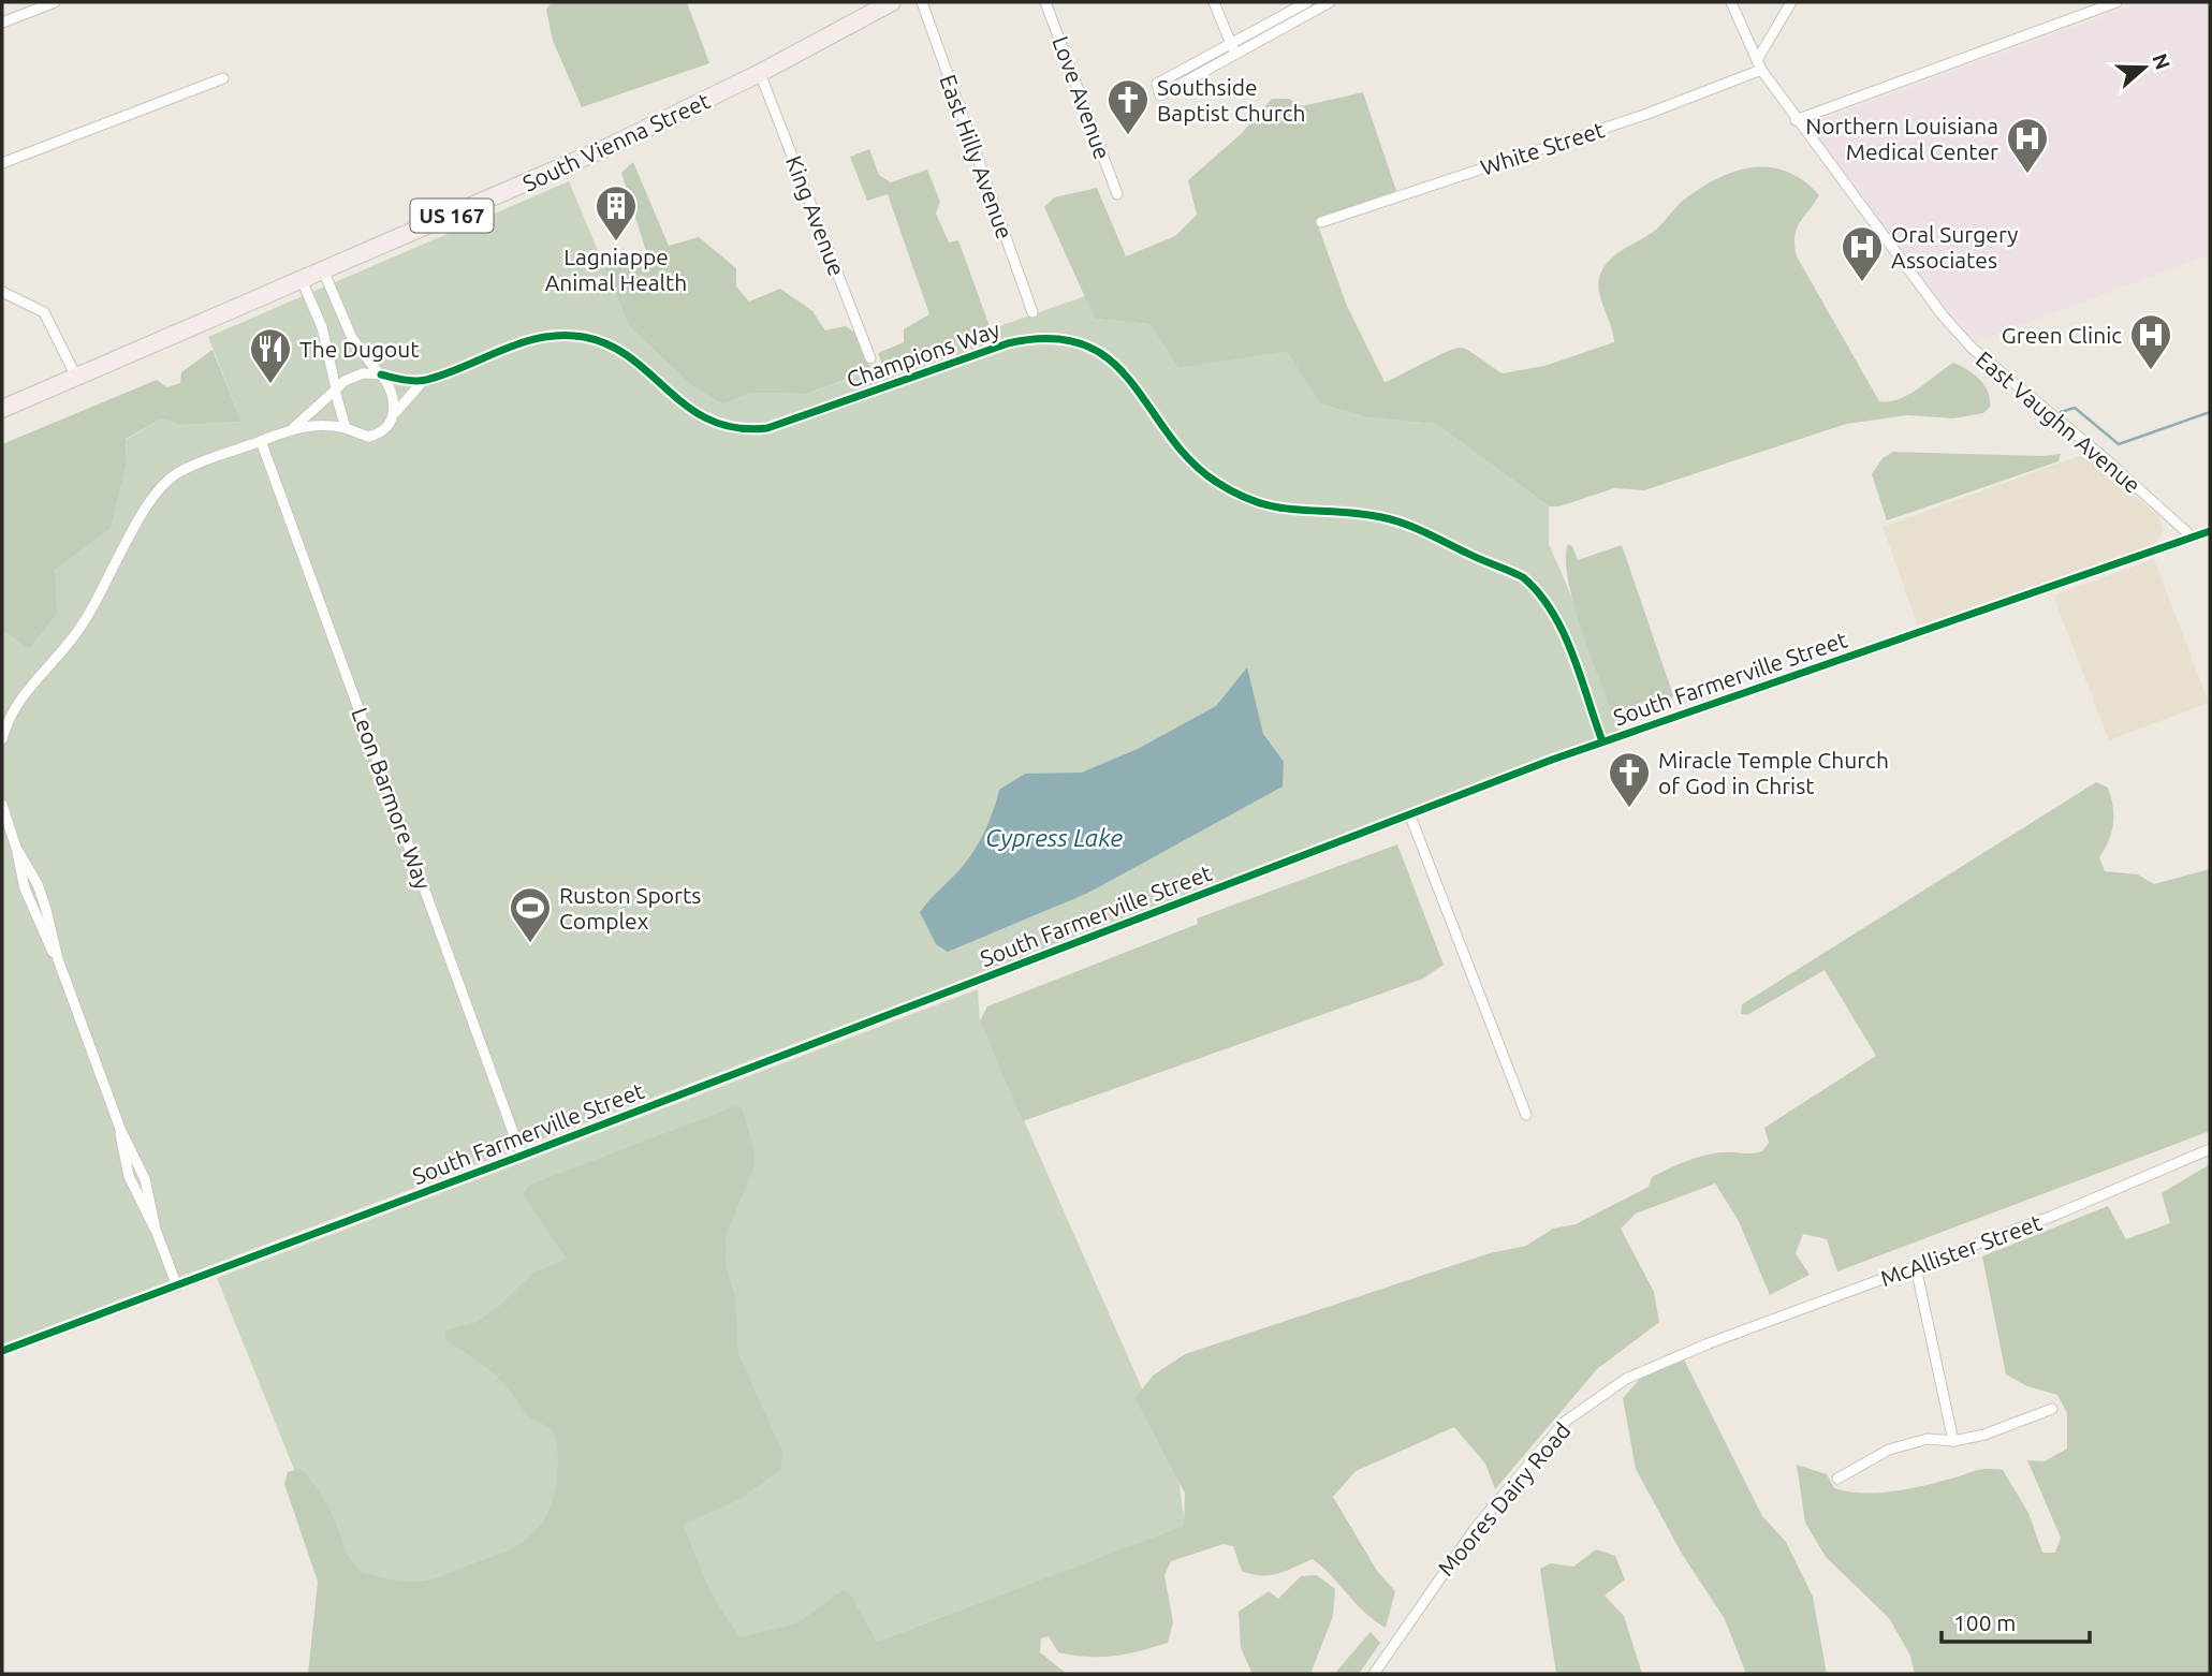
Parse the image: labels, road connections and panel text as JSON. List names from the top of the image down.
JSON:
{
  "streets": {
    "highway": ["South Vienna Street", "US 167"],
    "street": [
      "Love Avenue",
      "White Street",
      "East Hilly Avenue",
      "King Avenue",
      "Champions Way",
      "East Vaughn Avenue",
      "South Farmerville Street",
      "Leon Barmore Way",
      "McAllister Street",
      "Moores Dairy Road"
    ]
  },
  "crossings": [
    ["South Vienna Street", "King Avenue"],
    ["White Street", "East Vaughn Avenue"],
    ["Champions Way", "South Farmerville Street"],
    ["Champions Way", "Leon Barmore Way"],
    ["East Vaughn Avenue", "South Farmerville Street"],
    ["South Farmerville Street", "Leon Barmore Way"],
    ["McAllister Street", "Moores Dairy Road"]
  ],
  "water": ["Cypress Lake"],
  "places": {
    "church": ["Southside Baptist Church", "Miracle Temple Church of God in Christ"],
    "hospital": ["Northern Louisiana Medical Center", "Oral Surgery Associates", "Green Clinic"],
    "building": ["Lagniappe Animal Health"],
    "restaurant": ["The Dugout"],
    "sports": ["Ruston Sports Complex"]
  },
  "scale_bar": "100 m",
  "north": "right"
}
